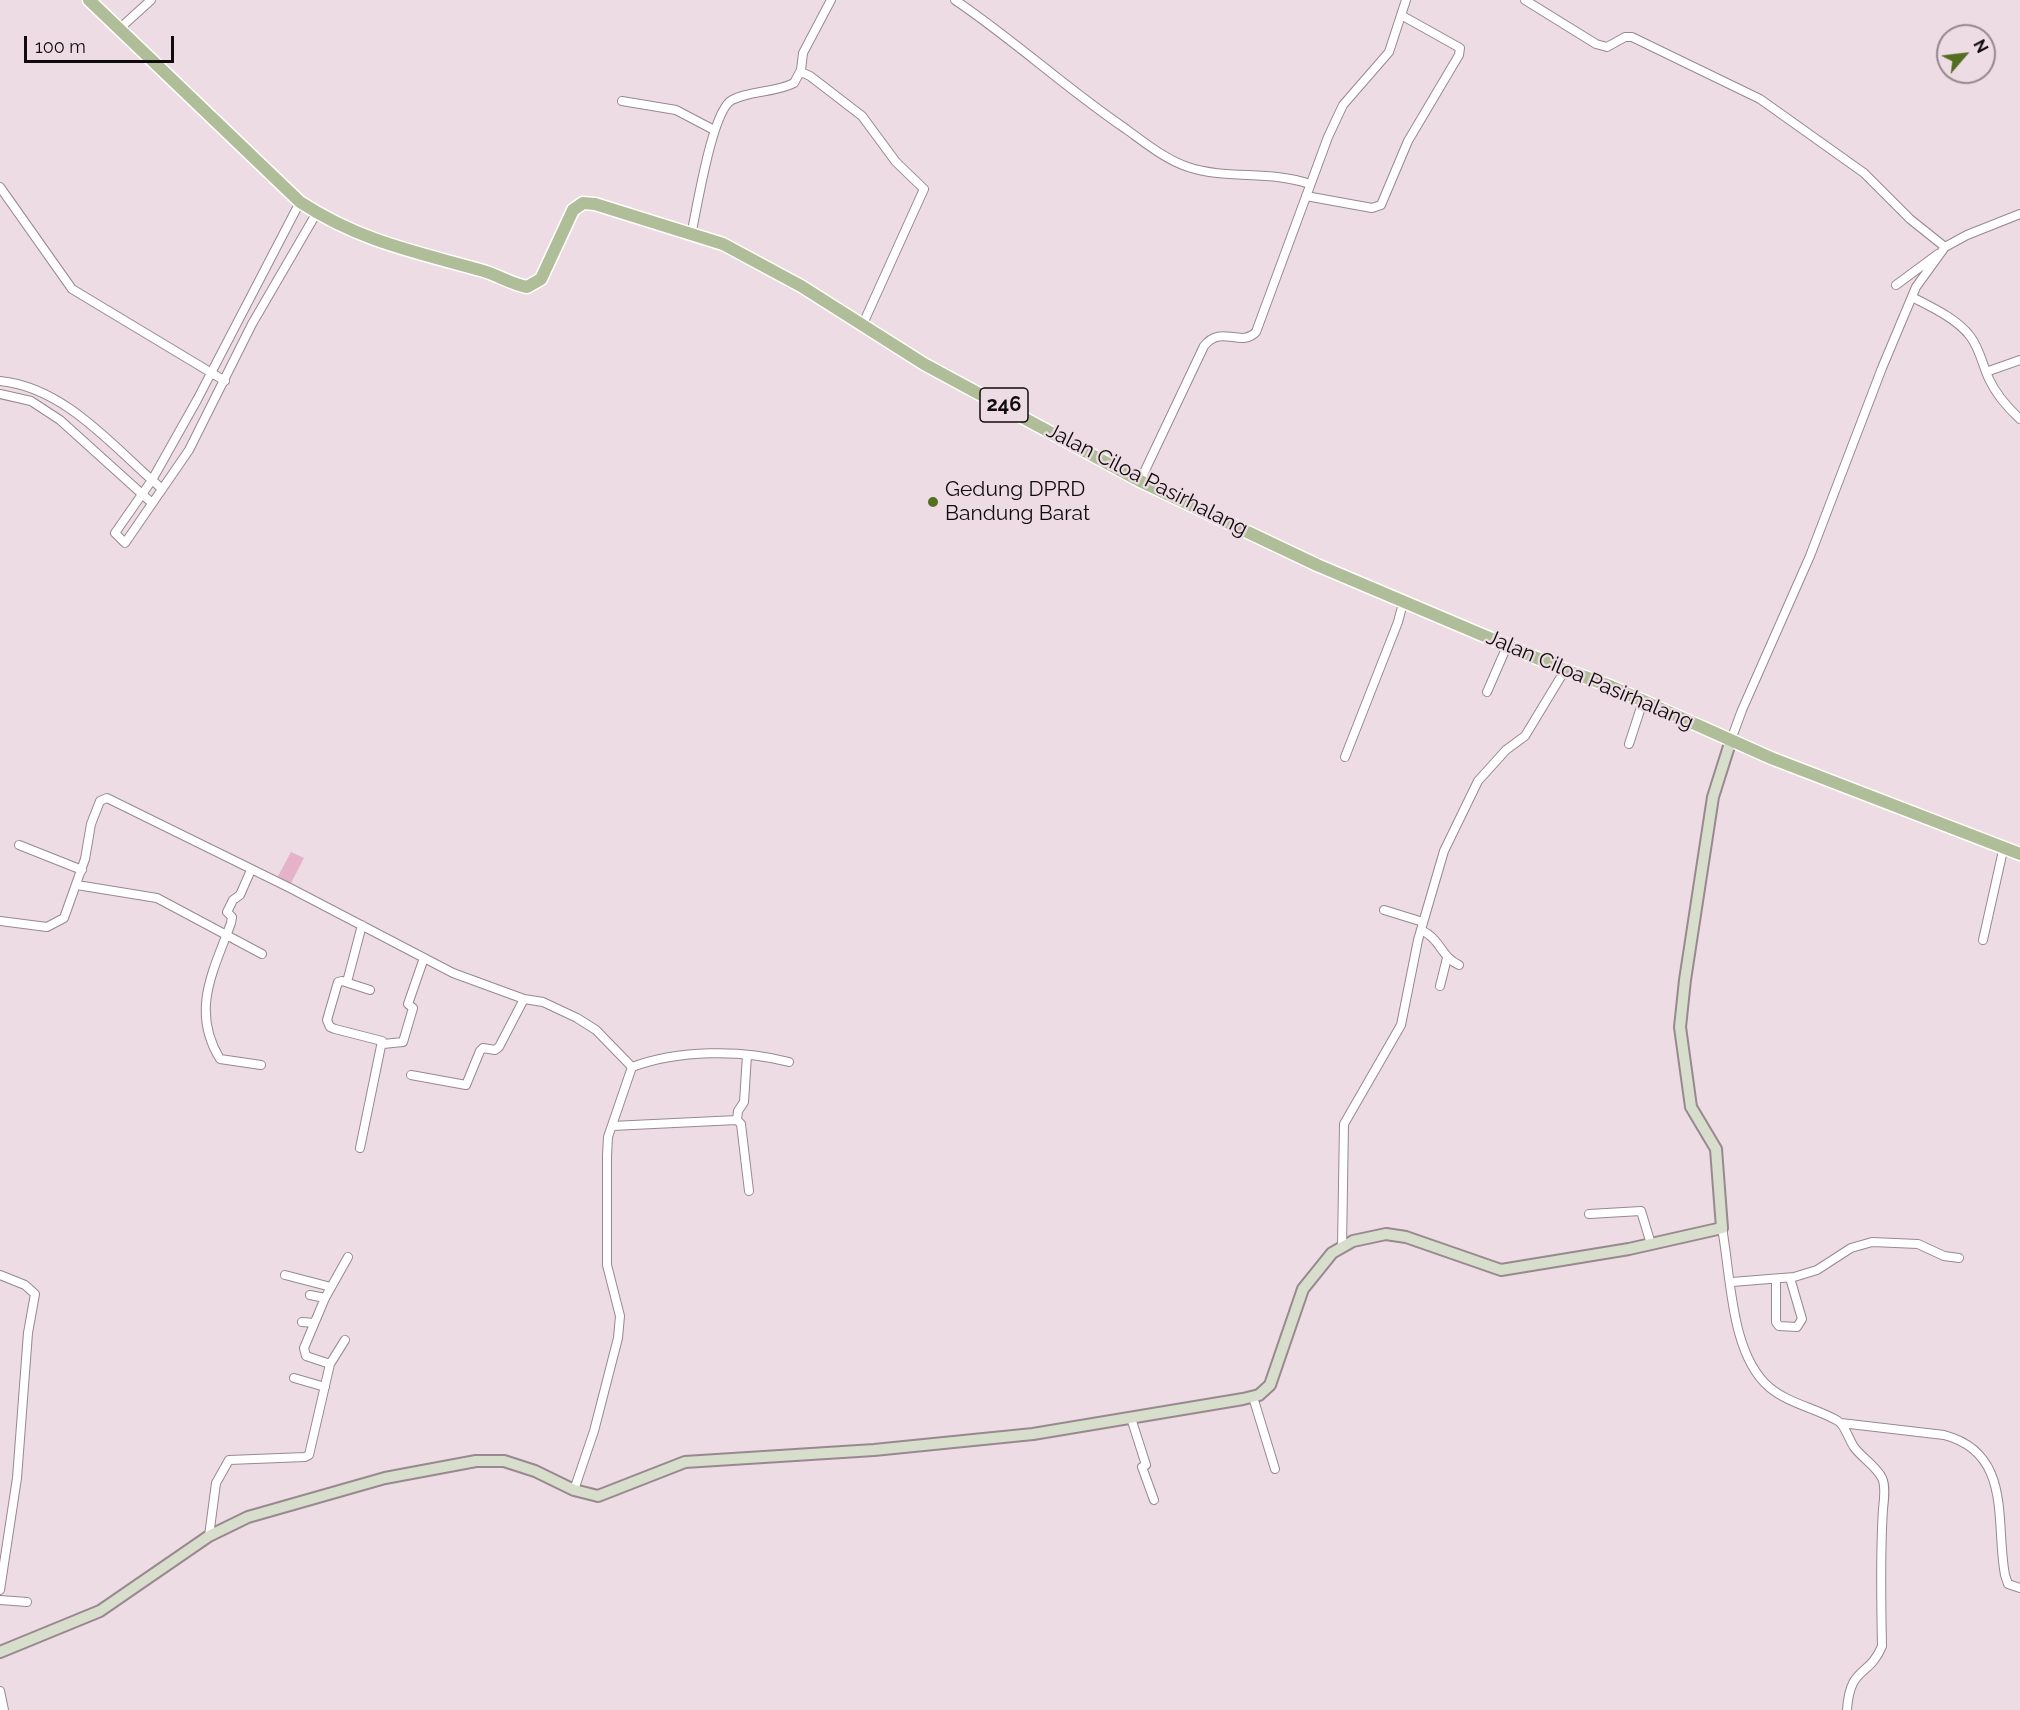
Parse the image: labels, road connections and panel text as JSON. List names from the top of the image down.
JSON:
{
  "streets": {
    "main road": ["246", "Jalan Ciloa Pasirhalang"]
  },
  "places": ["Gedung DPRD Bandung Barat"],
  "scale_bar": "100 m",
  "north": "top right"
}
